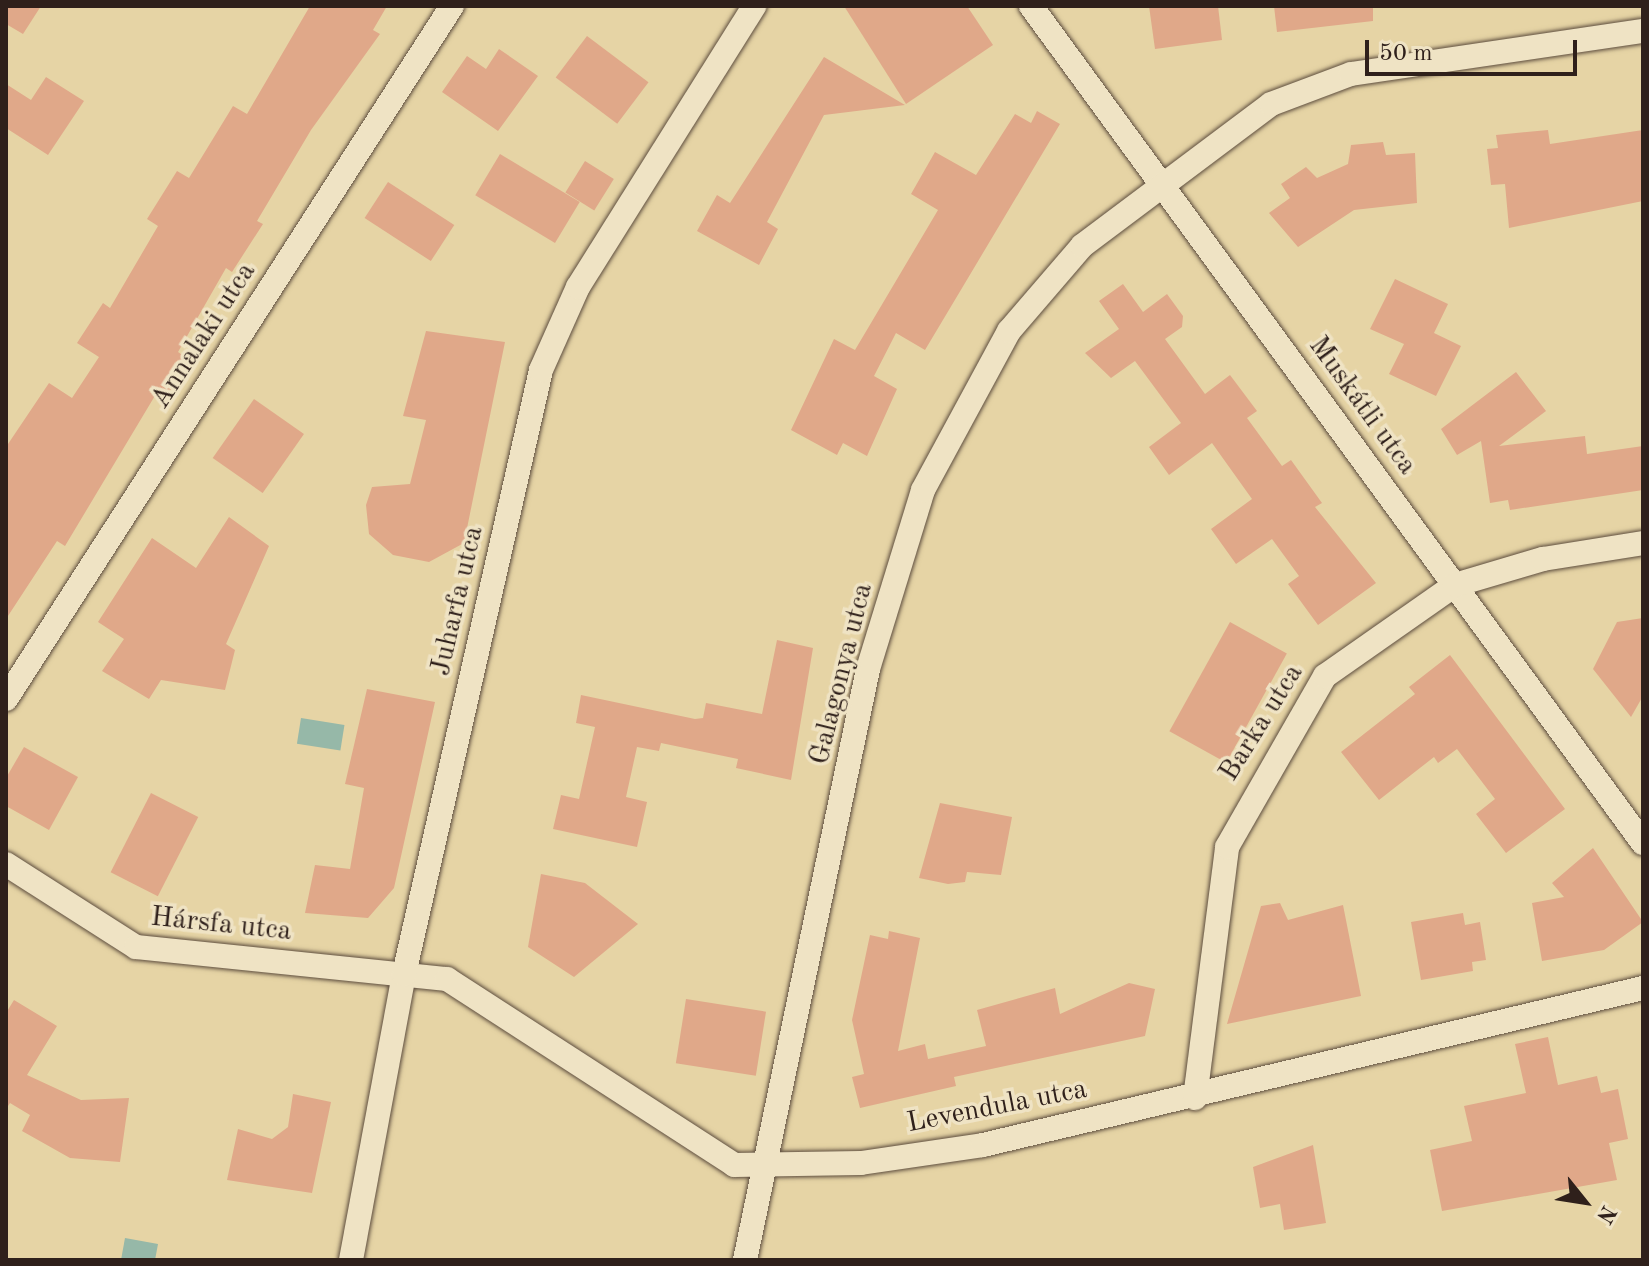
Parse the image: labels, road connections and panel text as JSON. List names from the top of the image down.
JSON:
{
  "streets": {
    "street": [
      "Annalaki utca",
      "Muskátli utca",
      "Juharfa utca",
      "Galagonya utca",
      "Barka utca",
      "Hársfa utca",
      "Levendula utca"
    ]
  },
  "crossings": [
    ["Muskátli utca", "Galagonya utca"],
    ["Muskátli utca", "Barka utca"],
    ["Juharfa utca", "Hársfa utca"],
    ["Juharfa utca", "Levendula utca"],
    ["Galagonya utca", "Levendula utca"],
    ["Barka utca", "Levendula utca"],
    ["Hársfa utca", "Levendula utca"]
  ],
  "scale_bar": "50 m",
  "north": "bottom right"
}
